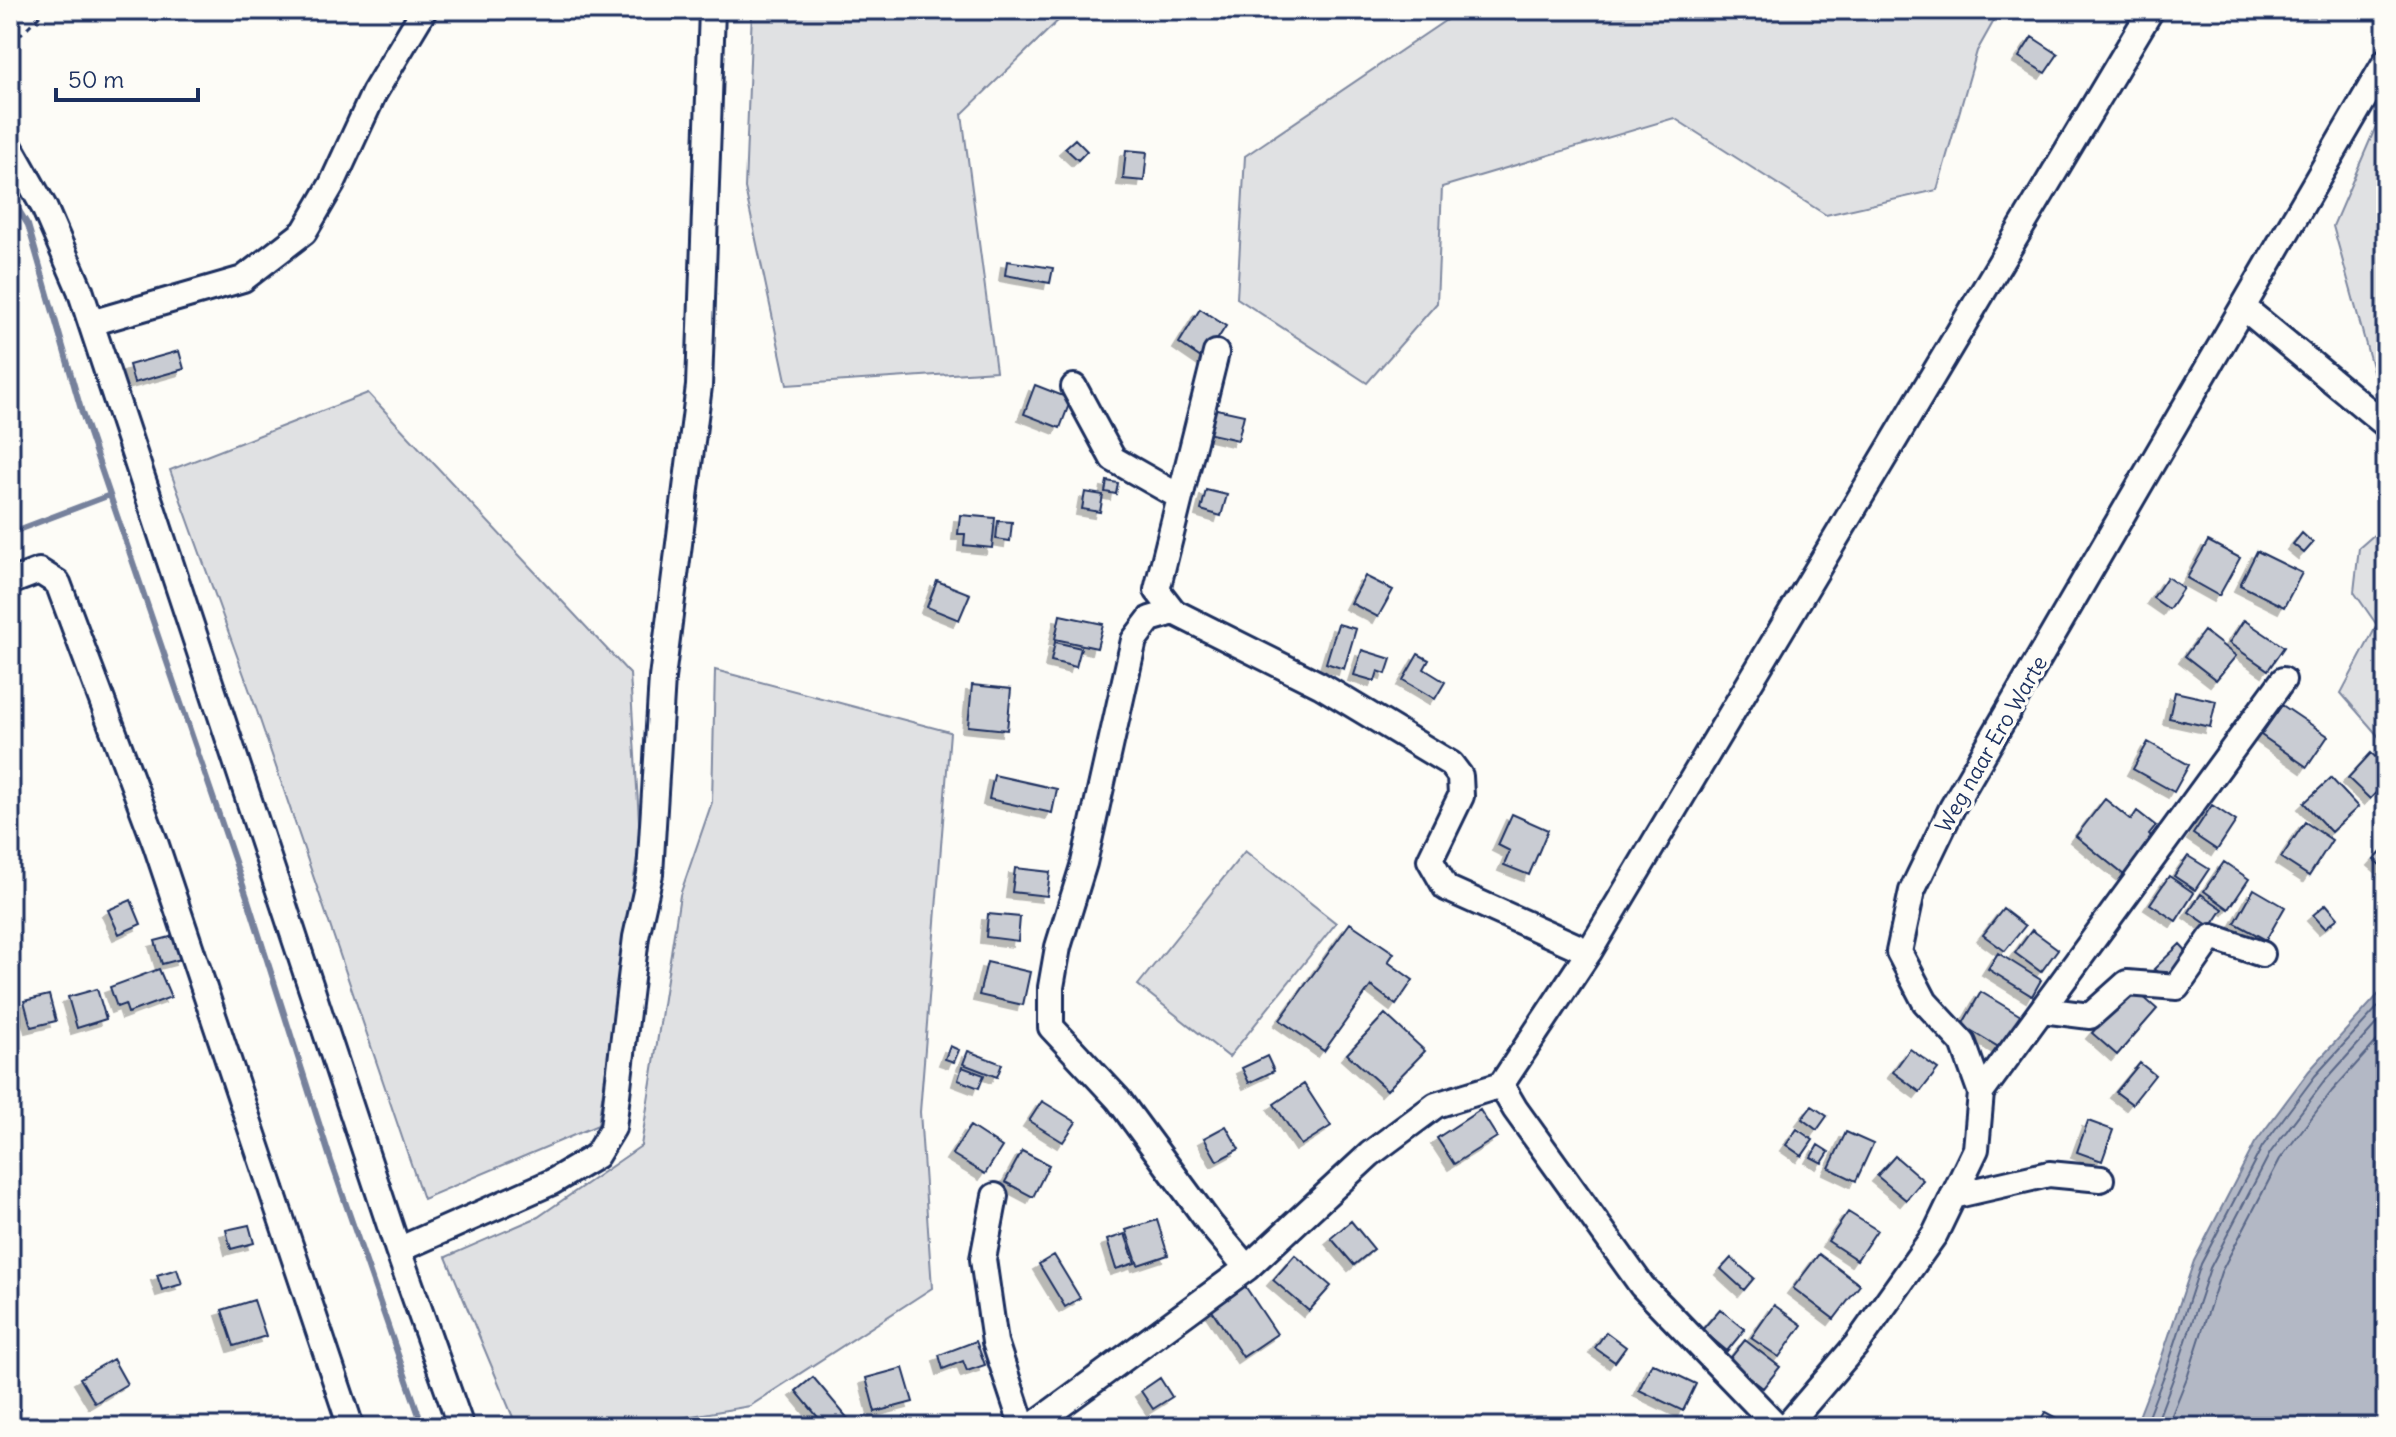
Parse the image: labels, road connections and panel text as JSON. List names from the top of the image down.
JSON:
{
  "streets": {
    "street": ["Weg naar Ero Warte"]
  },
  "scale_bar": "50 m"
}
